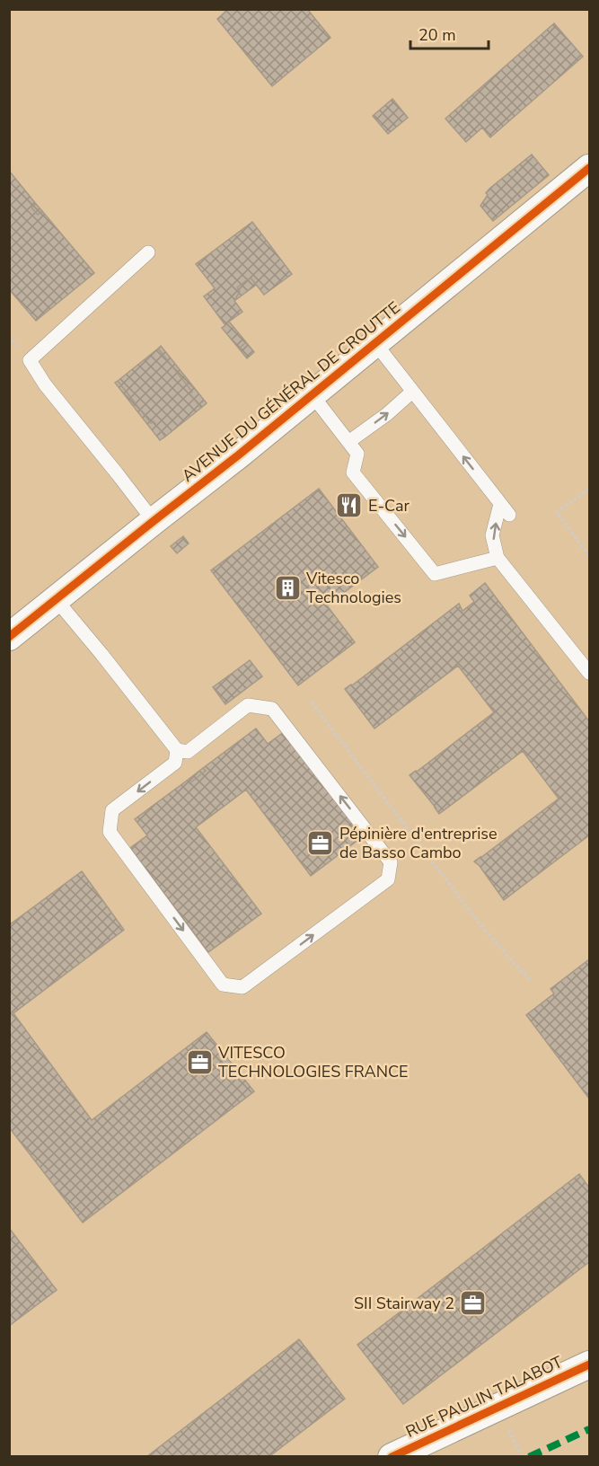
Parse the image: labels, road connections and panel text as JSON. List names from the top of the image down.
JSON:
{
  "streets": {
    "street": ["AVENUE DU GÉNÉRAL DE CROUTTE", "RUE PAULIN TALABOT"]
  },
  "places": {
    "restaurant": ["E-Car"],
    "building": ["Vitesco Technologies"],
    "office": ["Pépinière d'entreprise de Basso Cambo", "VITESCO TECHNOLOGIES FRANCE", "SII Stairway 2"]
  },
  "scale_bar": "20 m"
}
